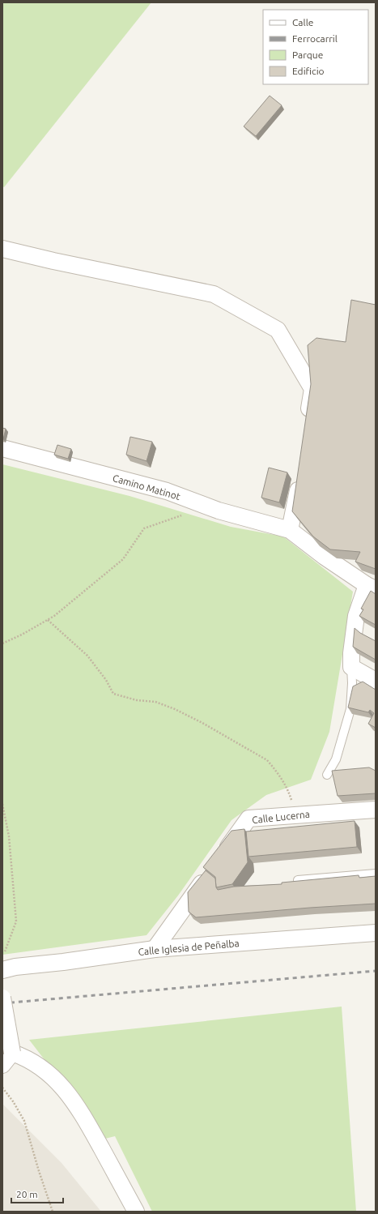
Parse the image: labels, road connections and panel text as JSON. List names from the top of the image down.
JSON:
{
  "streets": {
    "street": ["Camino Matinot", "Calle Lucerna", "Calle Iglesia de Peñalba"]
  },
  "legend": [
    "Calle",
    "Ferrocarril",
    "Parque",
    "Edificio"
  ],
  "scale_bar": "20 m"
}
